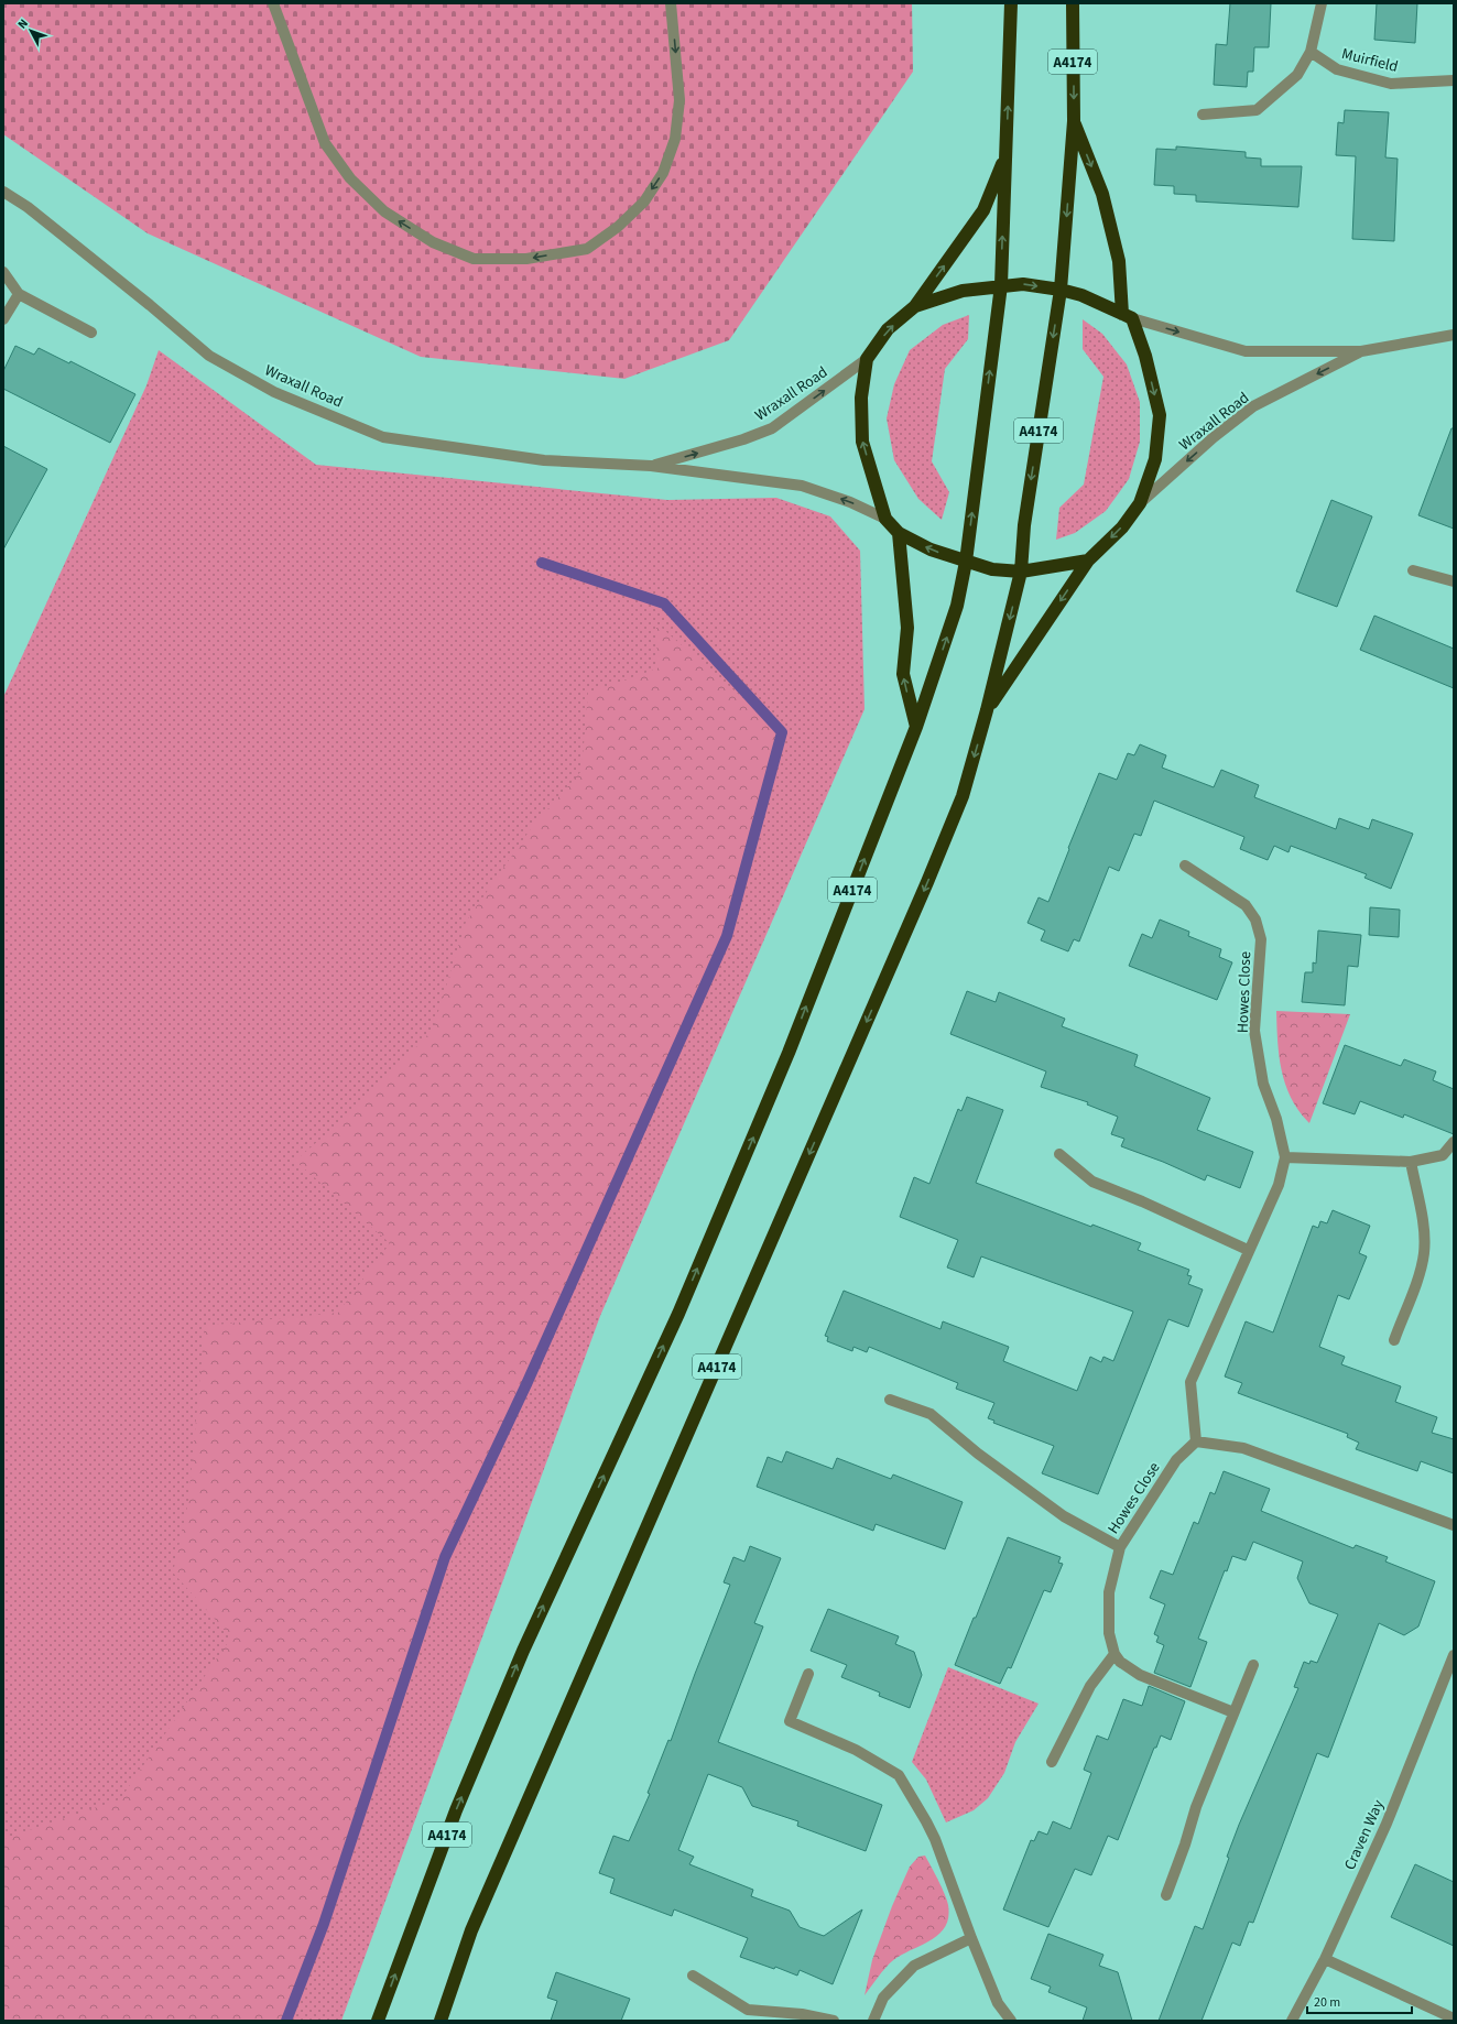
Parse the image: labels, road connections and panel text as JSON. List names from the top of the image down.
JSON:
{
  "streets": {
    "highway": ["A4174"],
    "street": [
      "Muirfield",
      "Wraxall Road",
      "Howes Close",
      "Craven Way"
    ]
  },
  "crossings": [
    ["A4174", "Wraxall Road"]
  ],
  "scale_bar": "20 m",
  "north": "top left"
}
